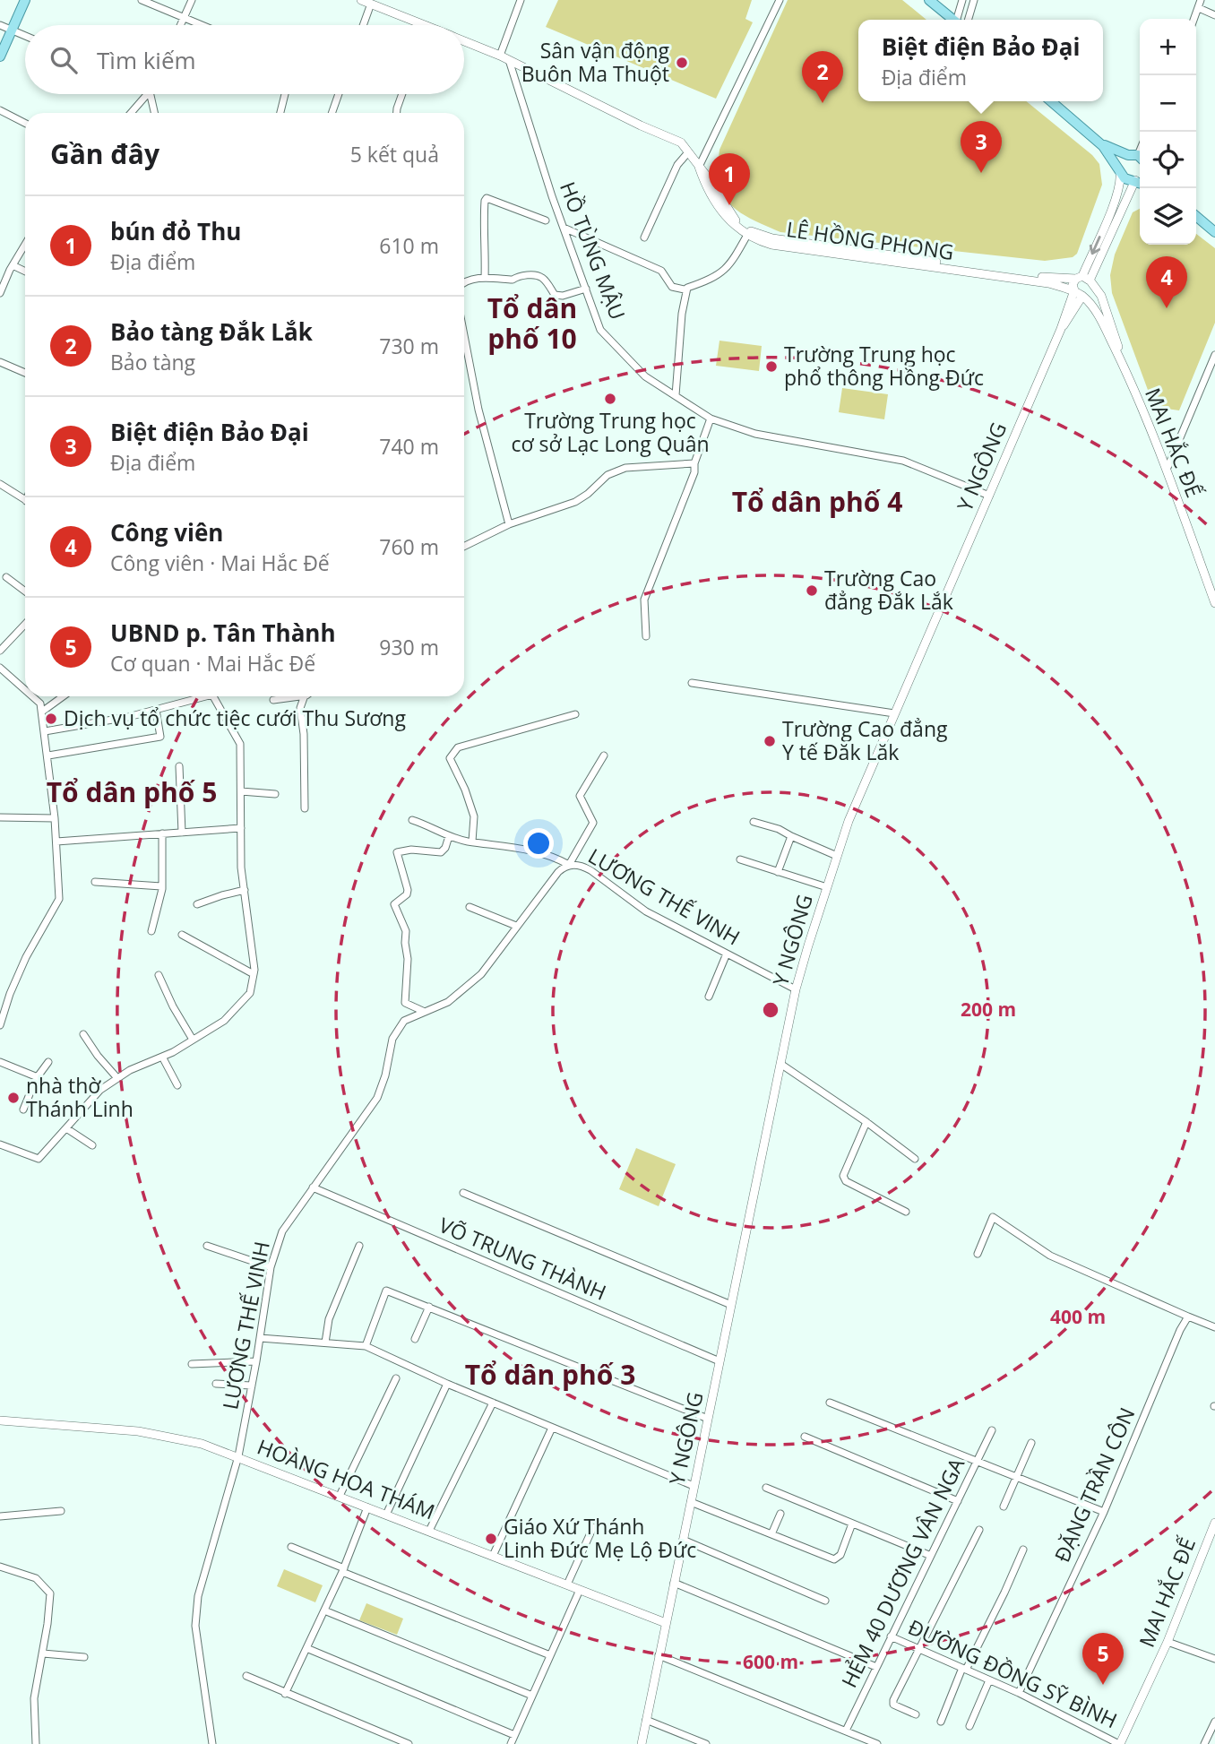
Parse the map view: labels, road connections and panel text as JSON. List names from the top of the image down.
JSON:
{
  "streets": {
    "street": [
      "LÊ HỒNG PHONG",
      "HỒ TÙNG MẬU",
      "MAI HẮC ĐẾ",
      "Y NGÔNG",
      "LƯƠNG THẾ VINH",
      "VÕ TRUNG THÀNH",
      "HOÀNG HOA THÁM",
      "ĐẶNG TRẦN CÔN",
      "HẺM 40 DƯƠNG VÂN NGA",
      "ĐƯỜNG ĐỒNG SỸ BÌNH"
    ]
  },
  "crossings": [
    ["LÊ HỒNG PHONG", "HỒ TÙNG MẬU"],
    ["LÊ HỒNG PHONG", "MAI HẮC ĐẾ"],
    ["LÊ HỒNG PHONG", "Y NGÔNG"],
    ["HỒ TÙNG MẬU", "Y NGÔNG"],
    ["MAI HẮC ĐẾ", "Y NGÔNG"],
    ["MAI HẮC ĐẾ", "ĐƯỜNG ĐỒNG SỸ BÌNH"],
    ["Y NGÔNG", "LƯƠNG THẾ VINH"],
    ["Y NGÔNG", "VÕ TRUNG THÀNH"],
    ["Y NGÔNG", "HOÀNG HOA THÁM"],
    ["LƯƠNG THẾ VINH", "VÕ TRUNG THÀNH"],
    ["LƯƠNG THẾ VINH", "HOÀNG HOA THÁM"],
    ["ĐẶNG TRẦN CÔN", "ĐƯỜNG ĐỒNG SỸ BÌNH"],
    ["HẺM 40 DƯƠNG VÂN NGA", "ĐƯỜNG ĐỒNG SỸ BÌNH"]
  ],
  "districts": [
    "Tổ dân phố 10",
    "Tổ dân phố 4",
    "Tổ dân phố 5",
    "Tổ dân phố 3"
  ],
  "places": [
    "Sân vận động Buôn Ma Thuột",
    "Trường Trung học phổ thông Hồng Đức",
    "Trường Trung học cơ sở Lạc Long Quân",
    "Trường Cao đẳng Đắk Lắk",
    "Dịch vụ tổ chức tiệc cưới Thu Sương",
    "Trường Cao đẳng Y tế Đăk Lăk",
    "nhà thờ Thánh Linh",
    "Giáo Xứ Thánh Linh Đức Mẹ Lộ Đức"
  ],
  "page": {
    "map_buttons": ["+", "−"],
    "popup": ["Biệt điện Bảo Đại", "Địa điểm"],
    "search": "Tìm kiếm",
    "pins": [
      "2",
      "3",
      "1",
      "4",
      "5"
    ],
    "heading": ["Gần đây", "5 kết quả"],
    "list": [
      {
        "mark": "1",
        "name": "bún đỏ Thu",
        "note": "Địa điểm",
        "value": "610 m"
      },
      {
        "mark": "2",
        "name": "Bảo tàng Đắk Lắk",
        "note": "Bảo tàng",
        "value": "730 m"
      },
      {
        "mark": "3",
        "name": "Biệt điện Bảo Đại",
        "note": "Địa điểm",
        "value": "740 m"
      },
      {
        "mark": "4",
        "name": "Công viên",
        "note": "Công viên · Mai Hắc Đế",
        "value": "760 m"
      },
      {
        "mark": "5",
        "name": "UBND p. Tân Thành",
        "note": "Cơ quan · Mai Hắc Đế",
        "value": "930 m"
      }
    ]
  },
  "rings": ["200 m", "400 m", "600 m"]
}
